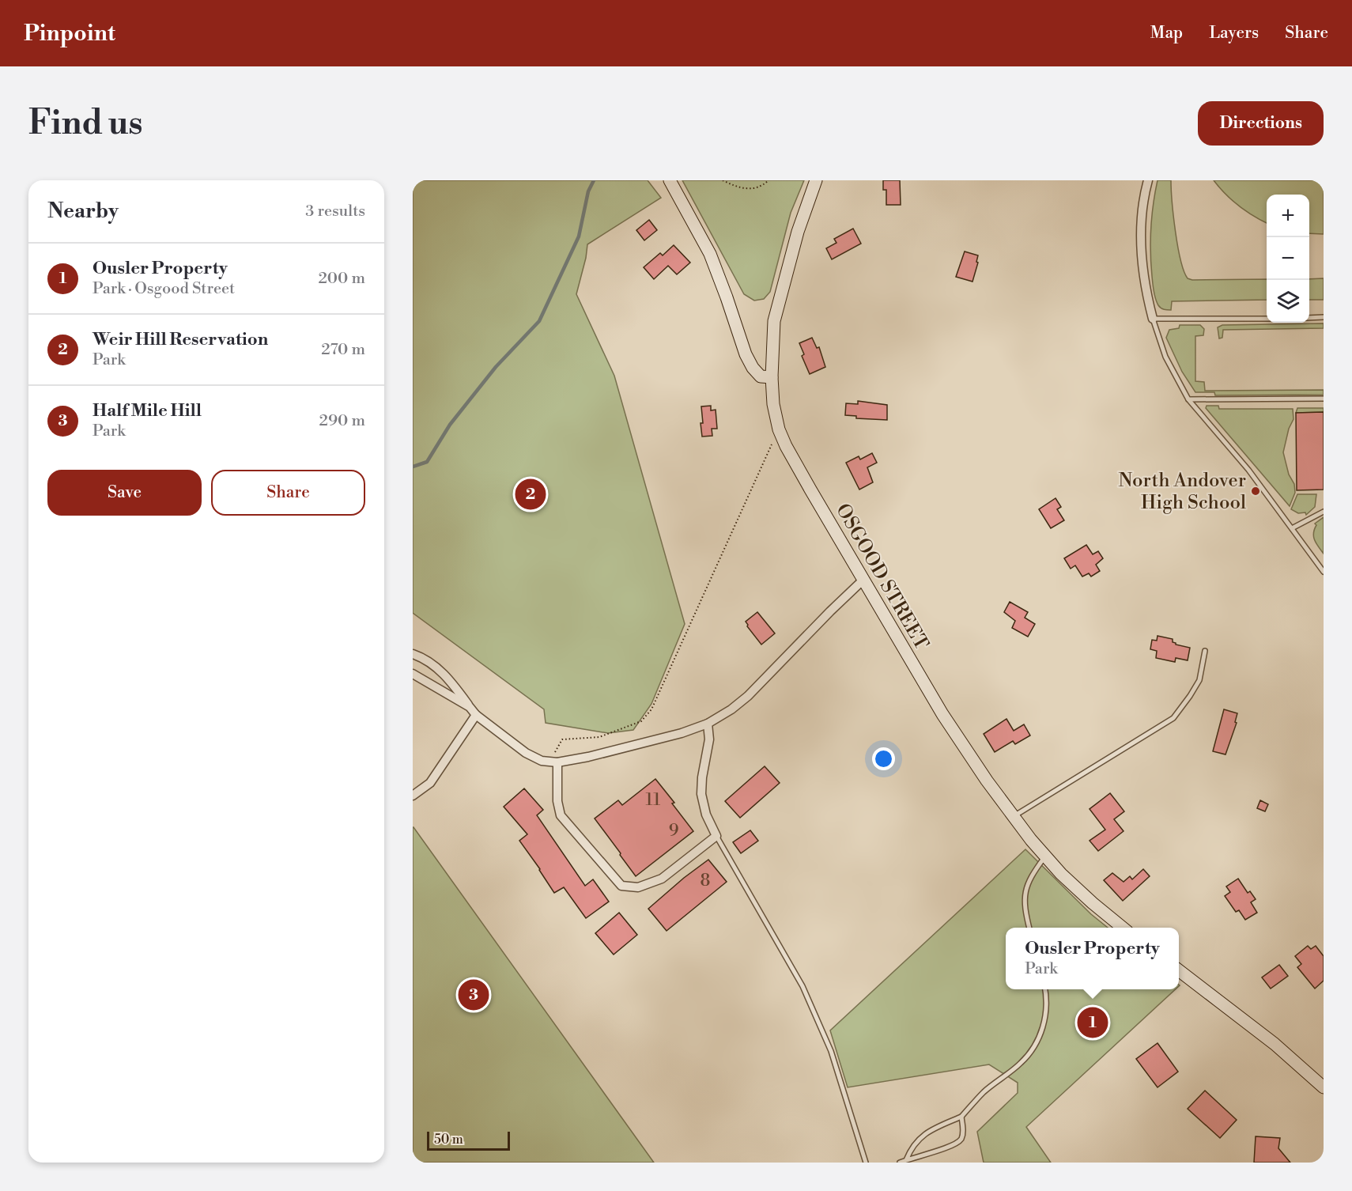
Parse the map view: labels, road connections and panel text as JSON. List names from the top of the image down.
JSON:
{
  "streets": {
    "street": ["OSGOOD STREET"]
  },
  "places": ["North Andover High School"],
  "house_numbers": ["11", "9", "8"],
  "scale_bar": "50 m",
  "page": {
    "header": "Pinpoint",
    "nav": ["Map", "Layers", "Share"],
    "buttons": [
      "Directions",
      ["Save", "Share"]
    ],
    "title": "Find us",
    "heading": ["Nearby", "3 results"],
    "map_buttons": ["+", "−"],
    "list": [
      {
        "mark": "1",
        "name": "Ousler Property",
        "note": "Park · Osgood Street",
        "value": "200 m"
      },
      {
        "mark": "2",
        "name": "Weir Hill Reservation",
        "note": "Park",
        "value": "270 m"
      },
      {
        "mark": "3",
        "name": "Half Mile Hill",
        "note": "Park",
        "value": "290 m"
      }
    ],
    "pins": ["2", "3", "1"],
    "popup": ["Ousler Property", "Park"],
    "scale": "50 m"
  }
}
